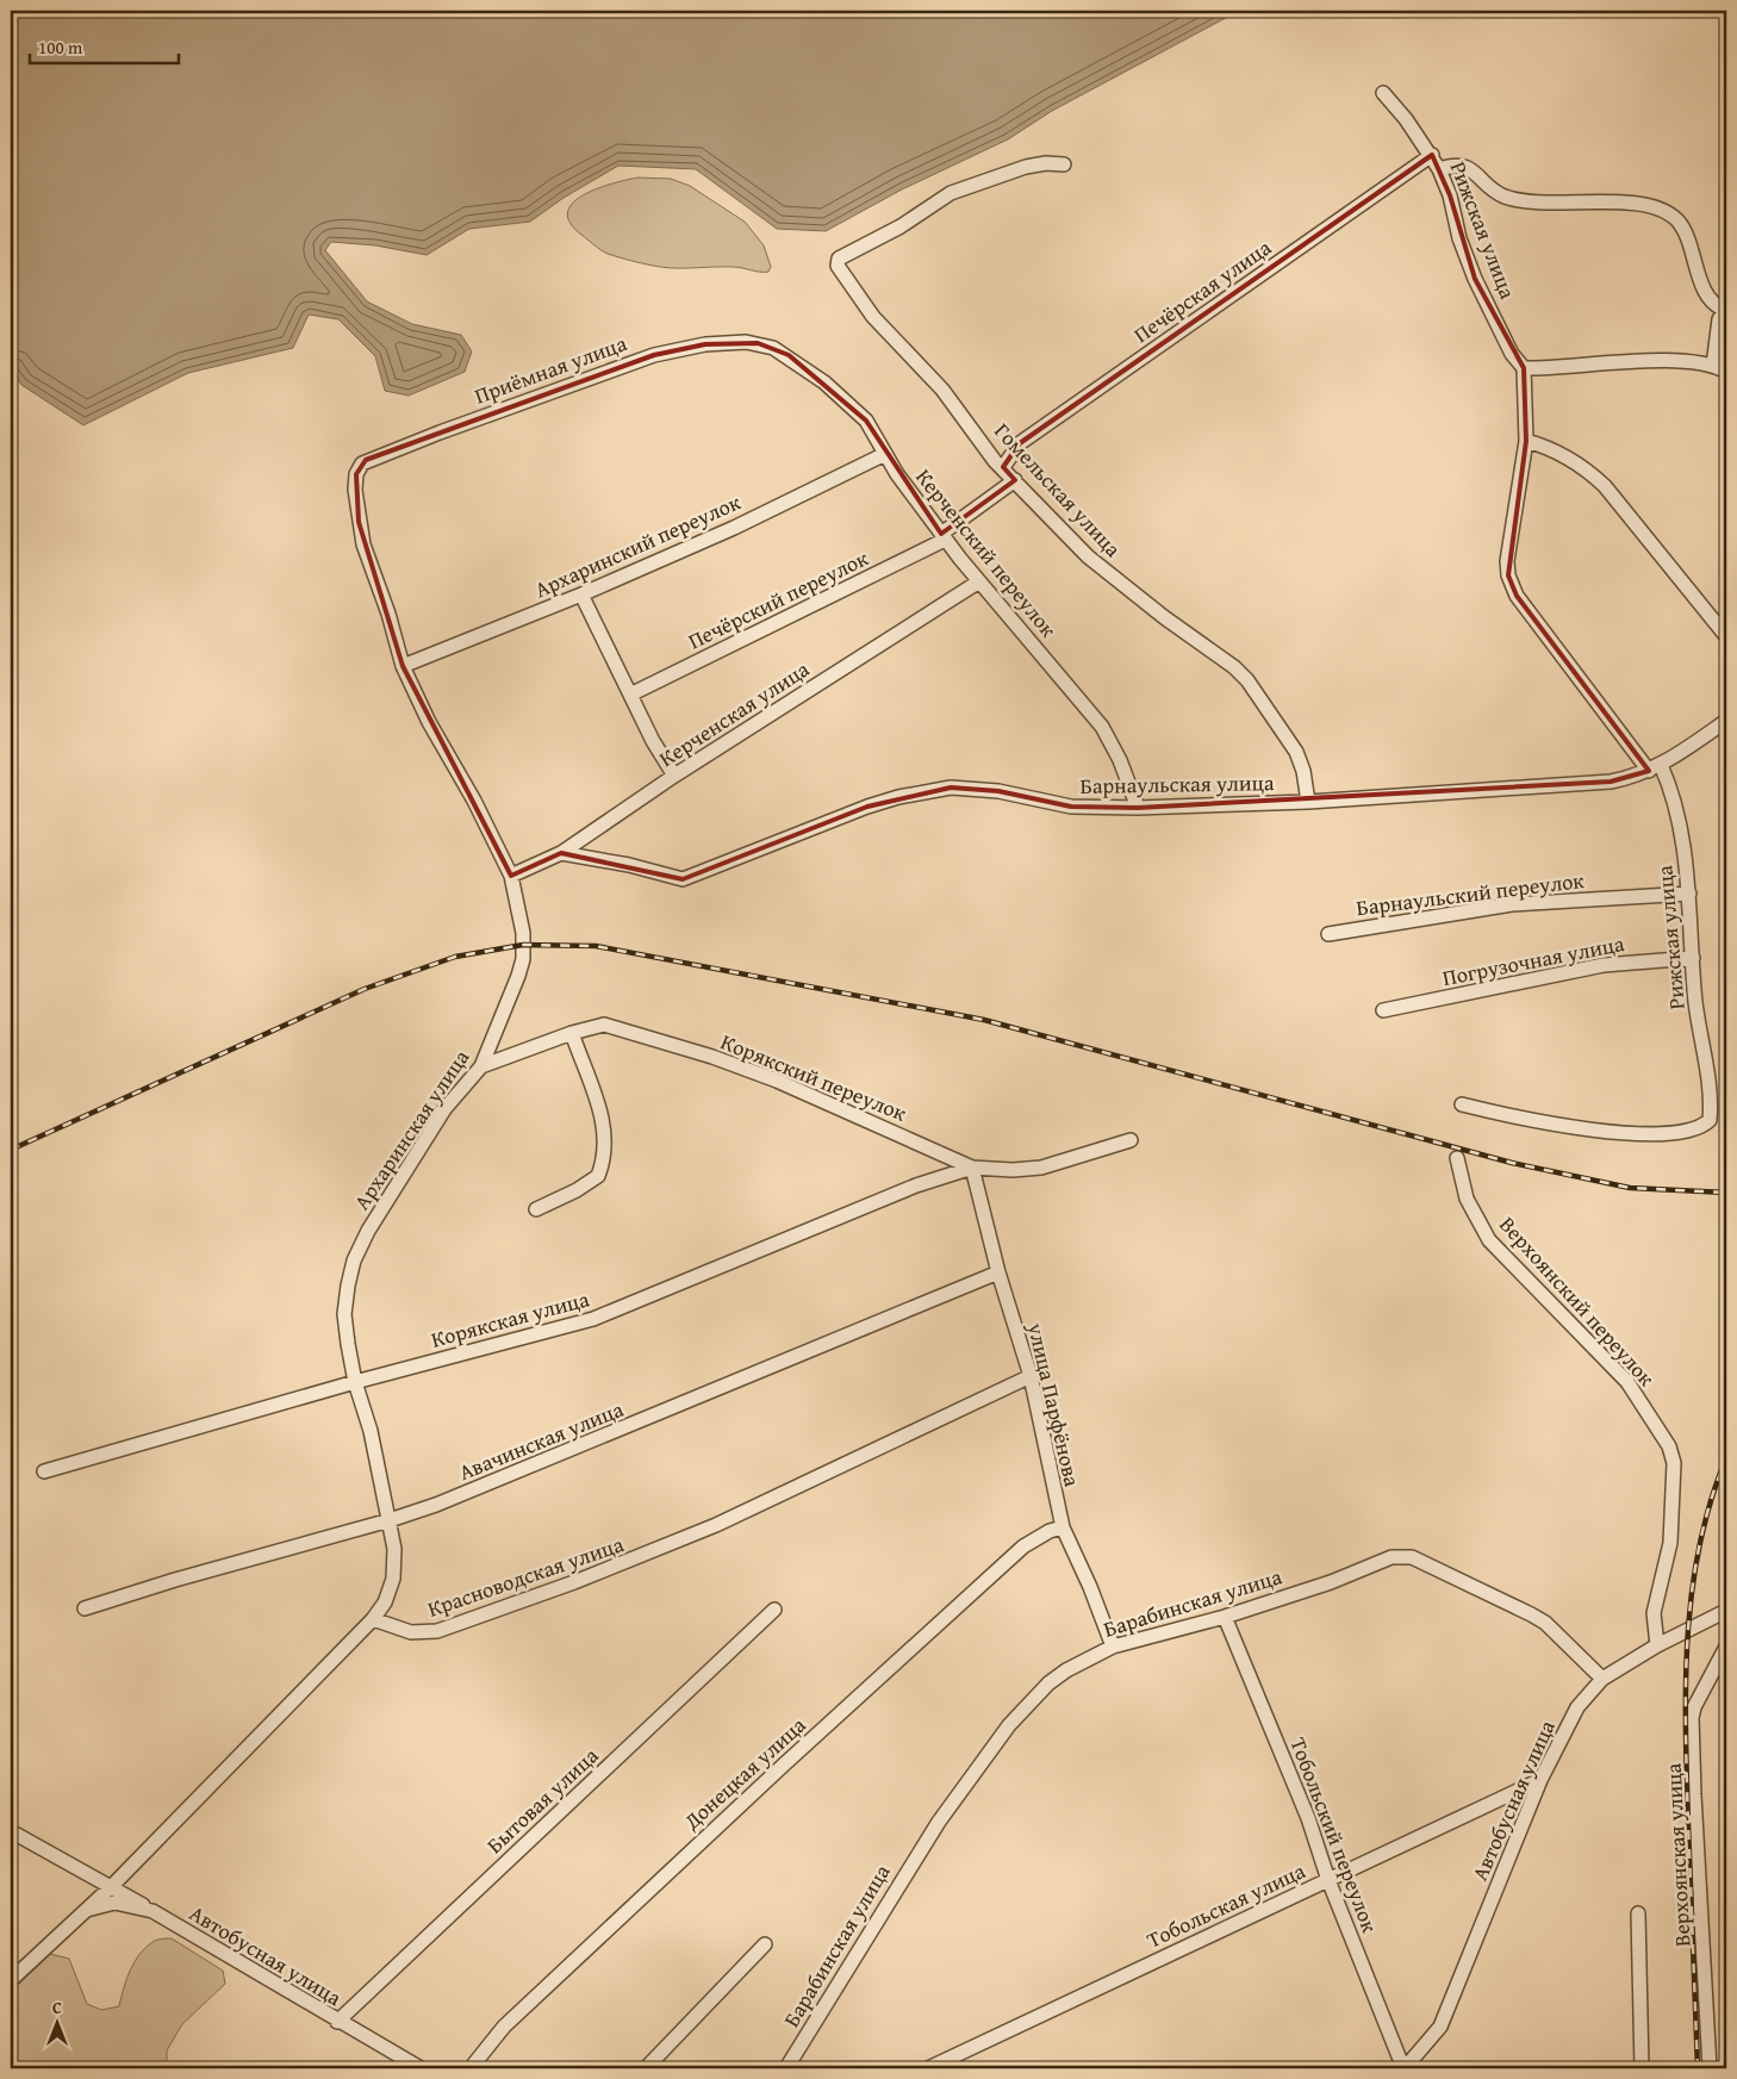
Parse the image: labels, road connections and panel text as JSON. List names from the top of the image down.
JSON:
{
  "streets": {
    "street": [
      "Рижская улица",
      "Печёрская улица",
      "Приёмная улица",
      "Гомельская улица",
      "Архаринский переулок",
      "Керченский переулок",
      "Печёрский переулок",
      "Керченская улица",
      "Барнаульская улица",
      "Барнаульский переулок",
      "Погрузочная улица",
      "Корякский переулок",
      "Архаринская улица",
      "Верхоянский переулок",
      "Корякская улица",
      "улица Парфёнова",
      "Авачинская улица",
      "Красноводская улица",
      "Барабинская улица",
      "Донецкая улица",
      "Бытовая улица",
      "Автобусная улица",
      "Тобольский переулок",
      "Верхоянская улица",
      "Тобольская улица"
    ]
  },
  "crossings": [
    ["Рижская улица", "Печёрская улица"],
    ["Рижская улица", "Барнаульская улица"],
    ["Рижская улица", "Барнаульский переулок"],
    ["Рижская улица", "Погрузочная улица"],
    ["Печёрская улица", "Гомельская улица"],
    ["Приёмная улица", "Керченский переулок"],
    ["Приёмная улица", "Архаринская улица"],
    ["Гомельская улица", "Печёрский переулок"],
    ["Гомельская улица", "Барнаульская улица"],
    ["Архаринский переулок", "Керченский переулок"],
    ["Архаринский переулок", "Архаринская улица"],
    ["Керченский переулок", "Печёрский переулок"],
    ["Керченский переулок", "Керченская улица"],
    ["Керченский переулок", "Барнаульская улица"],
    ["Керченская улица", "Барнаульская улица"],
    ["Керченская улица", "Архаринская улица"],
    ["Корякский переулок", "Архаринская улица"],
    ["Корякский переулок", "Корякская улица"],
    ["Корякский переулок", "улица Парфёнова"],
    ["Архаринская улица", "Корякская улица"],
    ["Архаринская улица", "Авачинская улица"],
    ["Архаринская улица", "Красноводская улица"],
    ["Верхоянский переулок", "Автобусная улица"],
    ["Корякская улица", "улица Парфёнова"],
    ["улица Парфёнова", "Авачинская улица"],
    ["улица Парфёнова", "Красноводская улица"],
    ["улица Парфёнова", "Барабинская улица"],
    ["улица Парфёнова", "Донецкая улица"],
    ["Барабинская улица", "Автобусная улица"],
    ["Барабинская улица", "Тобольский переулок"],
    ["Бытовая улица", "Автобусная улица"],
    ["Автобусная улица", "Тобольский переулок"],
    ["Автобусная улица", "Тобольская улица"],
    ["Тобольский переулок", "Тобольская улица"]
  ],
  "scale_bar": "100 m",
  "north": "top"
}
